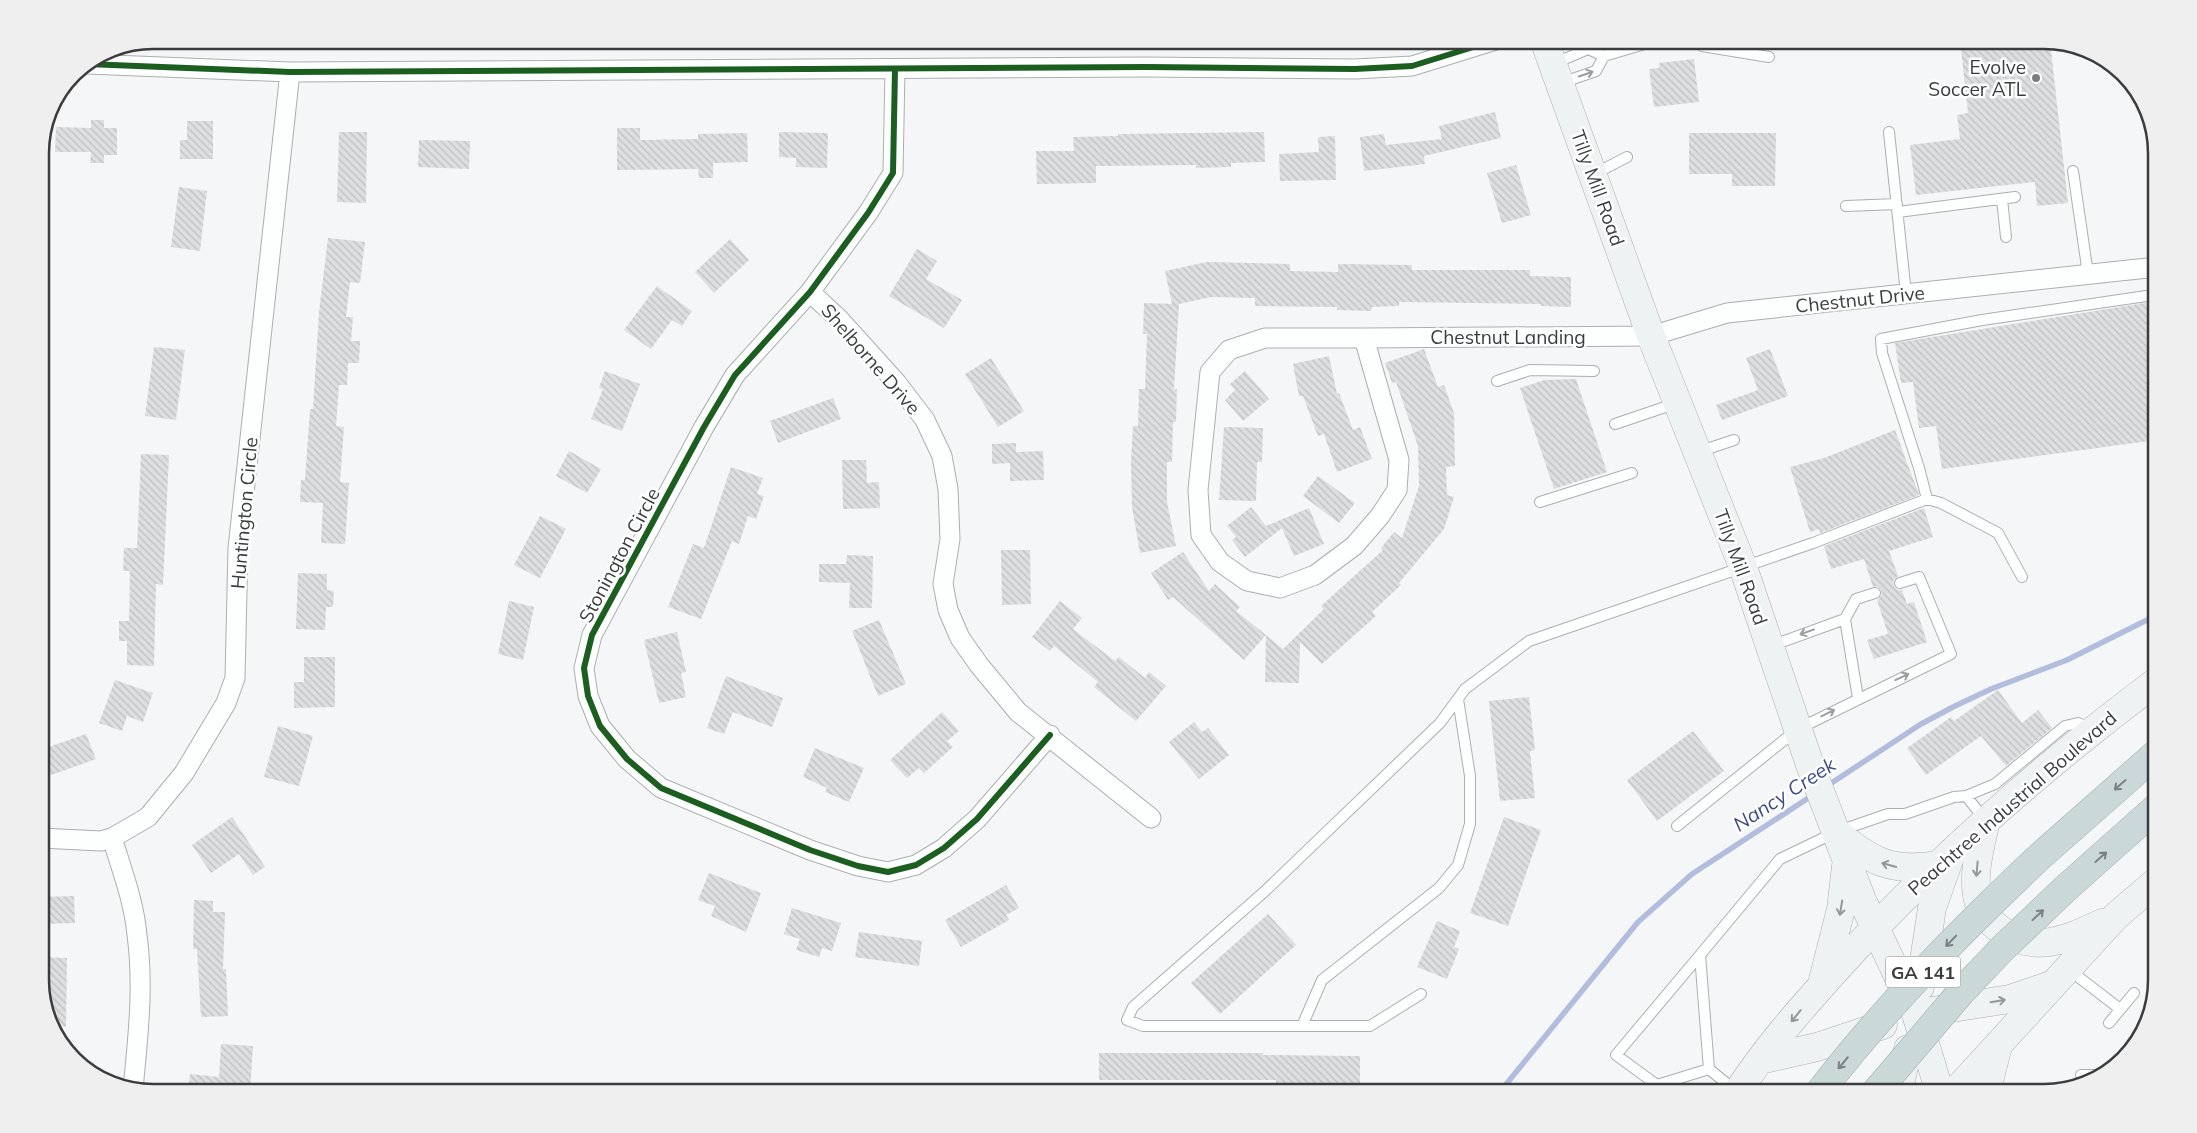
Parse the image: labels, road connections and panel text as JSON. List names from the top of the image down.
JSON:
{
  "streets": {
    "highway": ["GA 141"],
    "main road": ["Tilly Mill Road", "Peachtree Industrial Boulevard"],
    "street": [
      "Chestnut Drive",
      "Chestnut Landing",
      "Shelborne Drive",
      "Huntington Circle",
      "Stonington Circle"
    ]
  },
  "crossings": [
    ["Tilly Mill Road", "Chestnut Drive"],
    ["Tilly Mill Road", "Chestnut Landing"],
    ["Tilly Mill Road", "Peachtree Industrial Boulevard"],
    ["Chestnut Drive", "Chestnut Landing"],
    ["Shelborne Drive", "Stonington Circle"]
  ],
  "water": ["Nancy Creek"],
  "places": ["Evolve Soccer ATL"]
}
